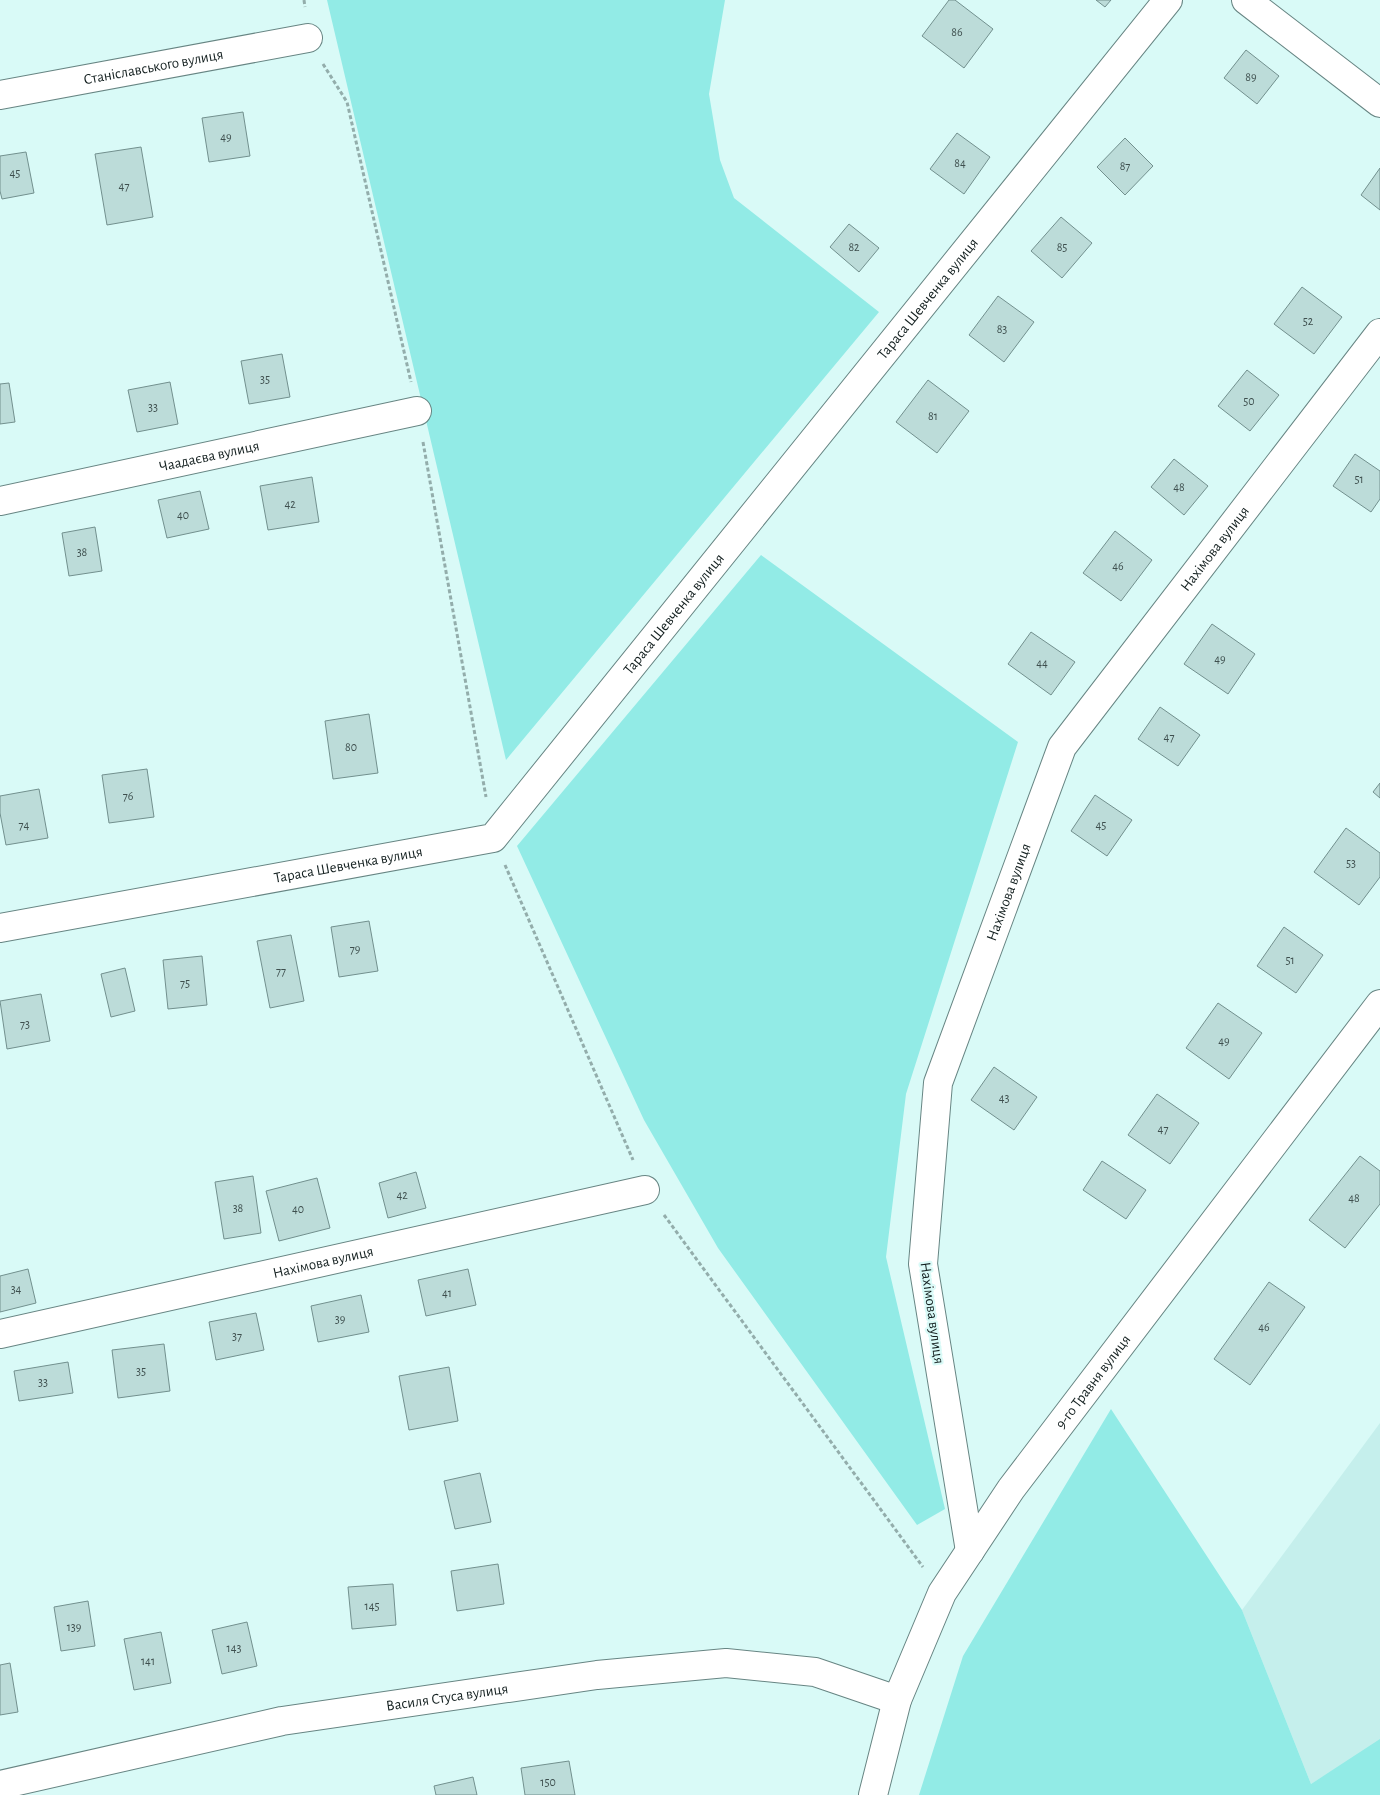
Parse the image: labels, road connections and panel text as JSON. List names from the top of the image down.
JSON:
{
  "streets": {
    "street": [
      "Станіславського вулиця",
      "Тараса Шевченка вулиця",
      "Чаадаєва вулиця",
      "Нахімова вулиця",
      "9-го Травня вулиця",
      "Василя Стуса вулиця"
    ]
  },
  "crossings": [
    ["Нахімова вулиця", "9-го Травня вулиця"],
    ["9-го Травня вулиця", "Василя Стуса вулиця"]
  ],
  "house_numbers": [
    "86",
    "89",
    "49",
    "84",
    "87",
    "45",
    "47",
    "82",
    "85",
    "52",
    "83",
    "35",
    "50",
    "33",
    "81",
    "51",
    "48",
    "42",
    "40",
    "38",
    "46",
    "49",
    "44",
    "47",
    "80",
    "76",
    "74",
    "45",
    "53",
    "79",
    "51",
    "77",
    "75",
    "73",
    "49",
    "43",
    "47",
    "42",
    "48",
    "38",
    "40",
    "34",
    "41",
    "39",
    "46",
    "37",
    "35",
    "33",
    "145",
    "139",
    "143",
    "141",
    "150"
  ]
}
